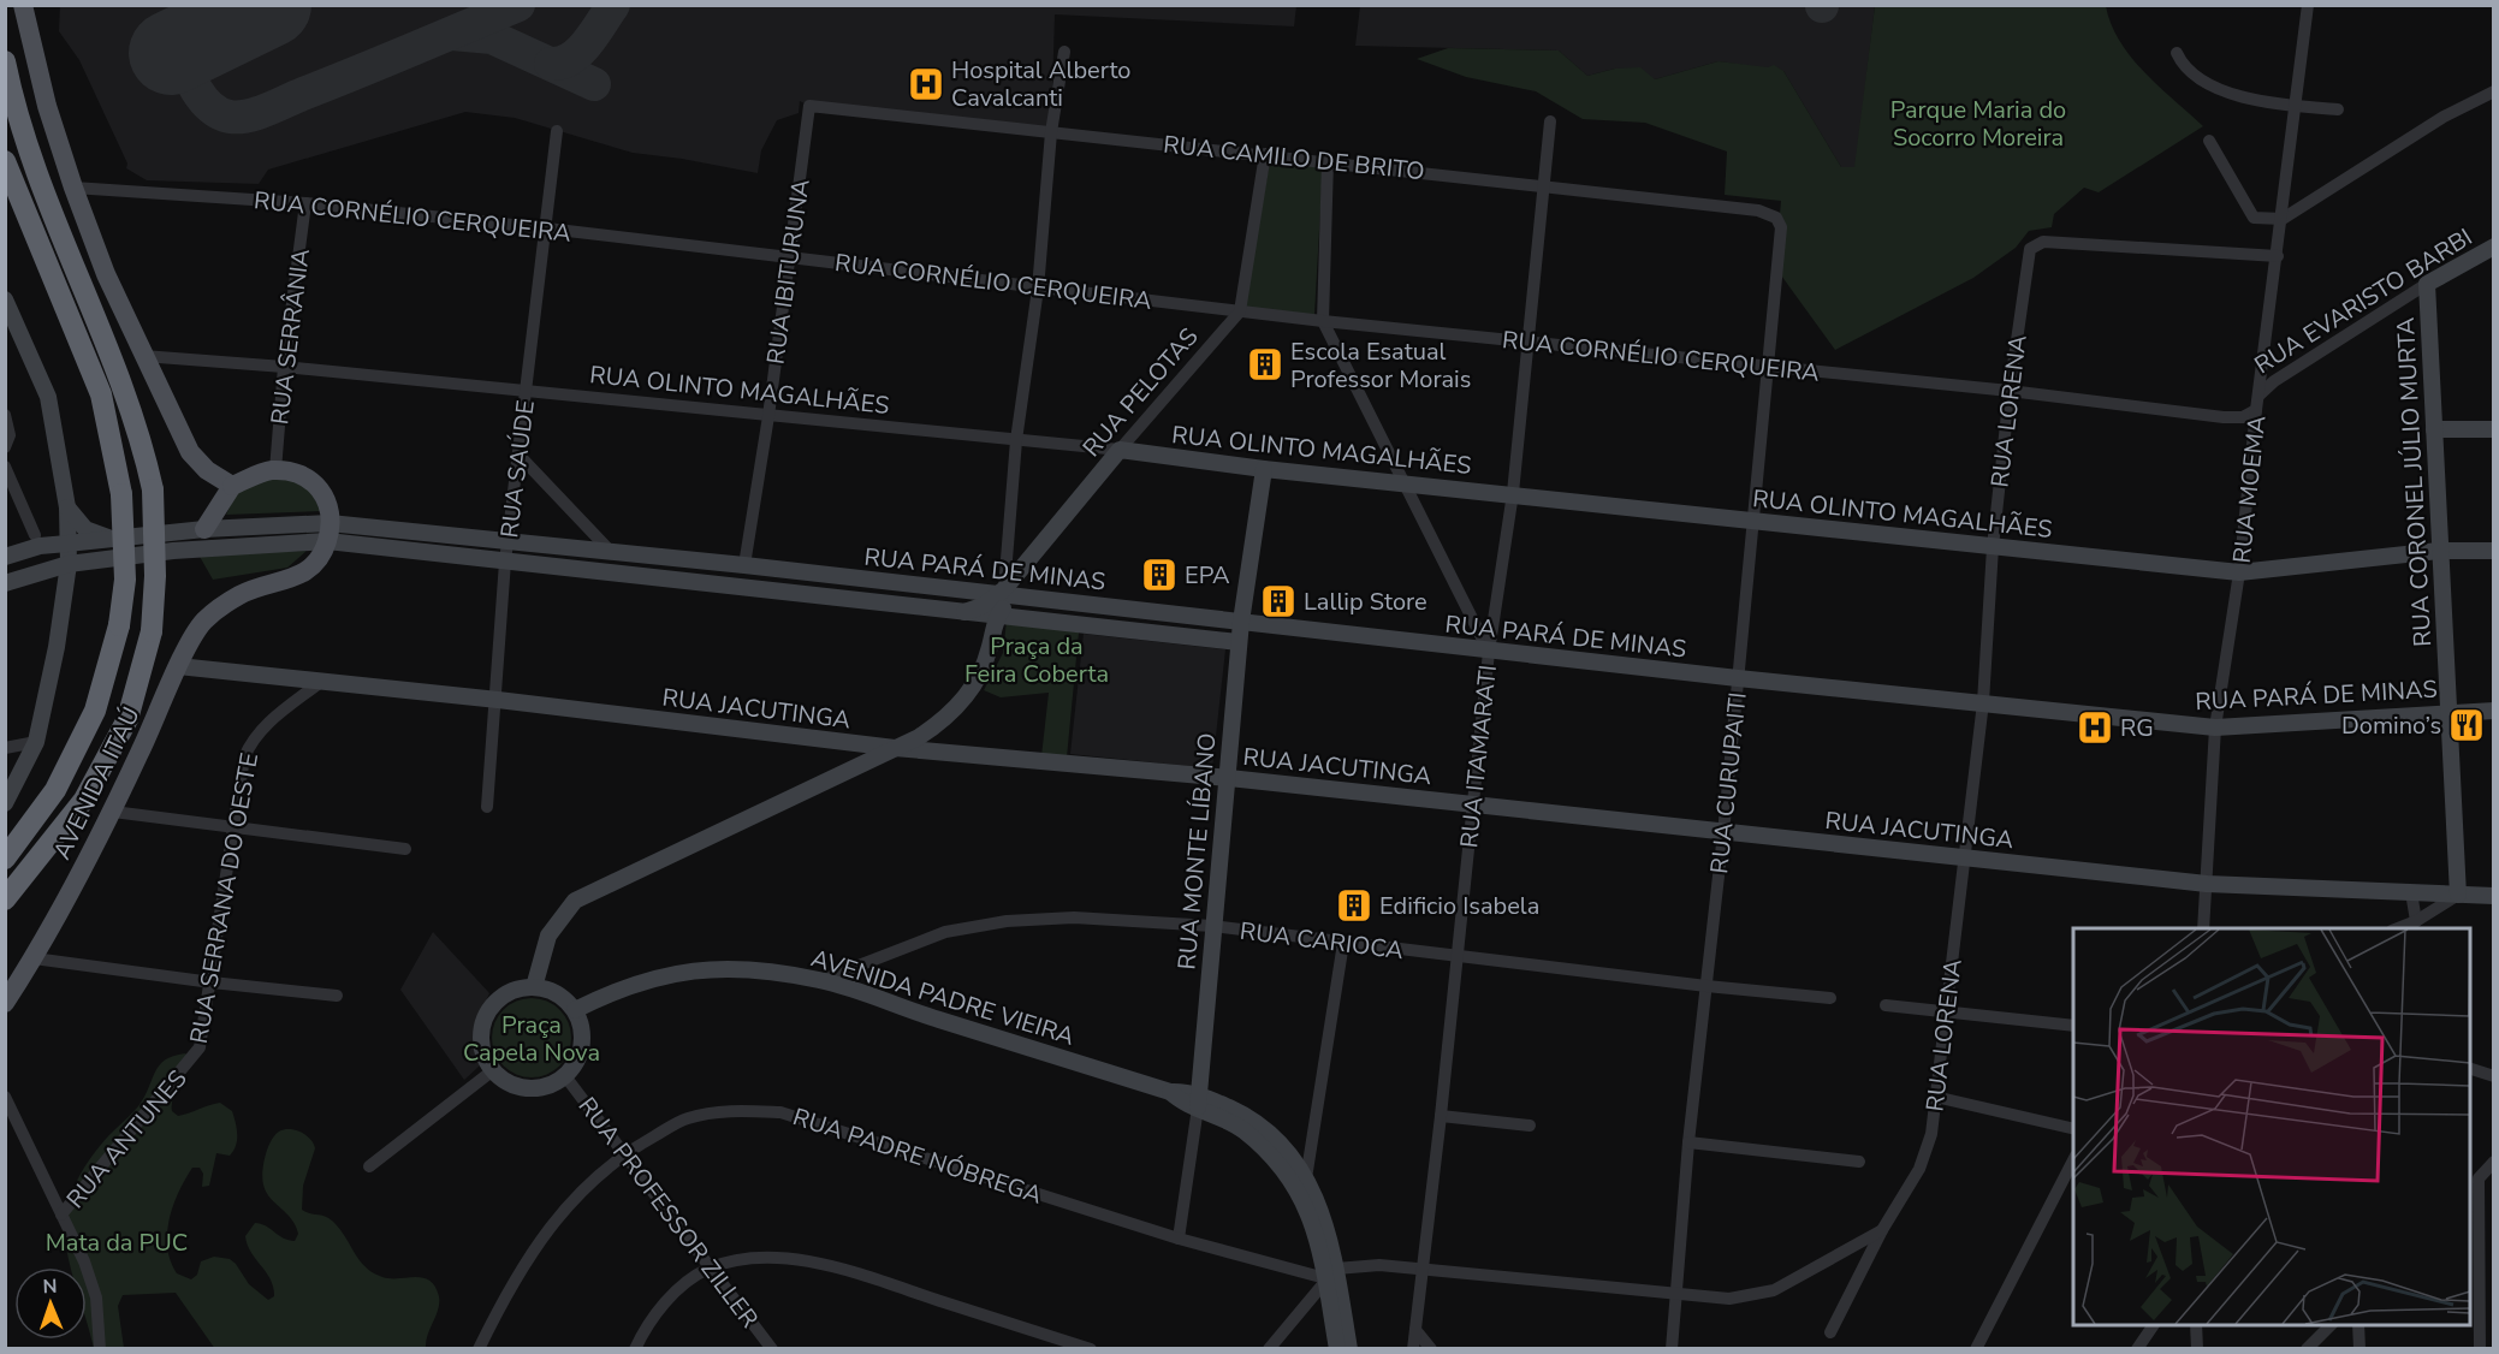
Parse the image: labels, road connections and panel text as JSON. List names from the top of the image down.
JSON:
{
  "streets": {
    "main road": ["AVENIDA ITAÚ"],
    "street": [
      "RUA CAMILO DE BRITO",
      "RUA CORNÉLIO CERQUEIRA",
      "RUA IBITURUNA",
      "RUA EVARISTO BARBI",
      "RUA SERRÂNIA",
      "RUA OLINTO MAGALHÃES",
      "RUA PELOTAS",
      "RUA LORENA",
      "RUA SAÚDE",
      "RUA CORONEL JÚLIO MURTA",
      "RUA MOEMA",
      "RUA PARÁ DE MINAS",
      "RUA JACUTINGA",
      "RUA ITAMARATI",
      "RUA CURUPAITI",
      "RUA MONTE LÍBANO",
      "RUA SERRANA DO OESTE",
      "RUA CARIOCA",
      "AVENIDA PADRE VIEIRA",
      "RUA ANTUNES",
      "RUA PADRE NÓBREGA",
      "RUA PROFESSOR ZILLER"
    ]
  },
  "crossings": [
    ["RUA CAMILO DE BRITO", "RUA IBITURUNA"],
    ["RUA CAMILO DE BRITO", "RUA ITAMARATI"],
    ["RUA CAMILO DE BRITO", "RUA CURUPAITI"],
    ["RUA CORNÉLIO CERQUEIRA", "RUA IBITURUNA"],
    ["RUA CORNÉLIO CERQUEIRA", "RUA EVARISTO BARBI"],
    ["RUA CORNÉLIO CERQUEIRA", "RUA SERRÂNIA"],
    ["RUA CORNÉLIO CERQUEIRA", "RUA PELOTAS"],
    ["RUA CORNÉLIO CERQUEIRA", "RUA LORENA"],
    ["RUA CORNÉLIO CERQUEIRA", "RUA SAÚDE"],
    ["RUA CORNÉLIO CERQUEIRA", "RUA MOEMA"],
    ["RUA CORNÉLIO CERQUEIRA", "RUA ITAMARATI"],
    ["RUA CORNÉLIO CERQUEIRA", "RUA CURUPAITI"],
    ["RUA IBITURUNA", "RUA OLINTO MAGALHÃES"],
    ["RUA IBITURUNA", "RUA PARÁ DE MINAS"],
    ["RUA EVARISTO BARBI", "RUA CORONEL JÚLIO MURTA"],
    ["RUA EVARISTO BARBI", "RUA MOEMA"],
    ["RUA SERRÂNIA", "RUA OLINTO MAGALHÃES"],
    ["RUA OLINTO MAGALHÃES", "RUA PELOTAS"],
    ["RUA OLINTO MAGALHÃES", "RUA LORENA"],
    ["RUA OLINTO MAGALHÃES", "RUA SAÚDE"],
    ["RUA OLINTO MAGALHÃES", "RUA CORONEL JÚLIO MURTA"],
    ["RUA OLINTO MAGALHÃES", "RUA MOEMA"],
    ["RUA OLINTO MAGALHÃES", "RUA ITAMARATI"],
    ["RUA OLINTO MAGALHÃES", "RUA CURUPAITI"],
    ["RUA OLINTO MAGALHÃES", "RUA MONTE LÍBANO"],
    ["RUA PELOTAS", "RUA PARÁ DE MINAS"],
    ["RUA LORENA", "RUA MOEMA"],
    ["RUA LORENA", "RUA PARÁ DE MINAS"],
    ["RUA LORENA", "RUA JACUTINGA"],
    ["RUA SAÚDE", "RUA PARÁ DE MINAS"],
    ["RUA SAÚDE", "RUA JACUTINGA"],
    ["RUA CORONEL JÚLIO MURTA", "RUA PARÁ DE MINAS"],
    ["RUA CORONEL JÚLIO MURTA", "RUA JACUTINGA"],
    ["RUA MOEMA", "RUA PARÁ DE MINAS"],
    ["RUA MOEMA", "RUA JACUTINGA"],
    ["RUA PARÁ DE MINAS", "RUA ITAMARATI"],
    ["RUA PARÁ DE MINAS", "AVENIDA ITAÚ"],
    ["RUA PARÁ DE MINAS", "RUA CURUPAITI"],
    ["RUA PARÁ DE MINAS", "RUA MONTE LÍBANO"],
    ["RUA JACUTINGA", "RUA ITAMARATI"],
    ["RUA JACUTINGA", "AVENIDA ITAÚ"],
    ["RUA JACUTINGA", "RUA CURUPAITI"],
    ["RUA JACUTINGA", "RUA MONTE LÍBANO"],
    ["RUA JACUTINGA", "RUA SERRANA DO OESTE"],
    ["RUA ITAMARATI", "RUA CARIOCA"],
    ["RUA CURUPAITI", "RUA CARIOCA"],
    ["RUA MONTE LÍBANO", "RUA CARIOCA"],
    ["RUA MONTE LÍBANO", "AVENIDA PADRE VIEIRA"],
    ["RUA MONTE LÍBANO", "RUA PADRE NÓBREGA"],
    ["RUA SERRANA DO OESTE", "RUA ANTUNES"],
    ["RUA CARIOCA", "AVENIDA PADRE VIEIRA"],
    ["AVENIDA PADRE VIEIRA", "RUA PROFESSOR ZILLER"],
    ["RUA PADRE NÓBREGA", "RUA PROFESSOR ZILLER"]
  ],
  "parks": [
    "Parque Maria do Socorro Moreira",
    "Praça da Feira Coberta",
    "Praça Capela Nova",
    "Mata da PUC"
  ],
  "places": {
    "hospital": ["Hospital Alberto Cavalcanti", "RG"],
    "building": [
      "Escola Esatual Professor Morais",
      "EPA",
      "Lallip Store",
      "Edificio Isabela"
    ],
    "restaurant": ["Domino’s"]
  },
  "north": "top"
}
